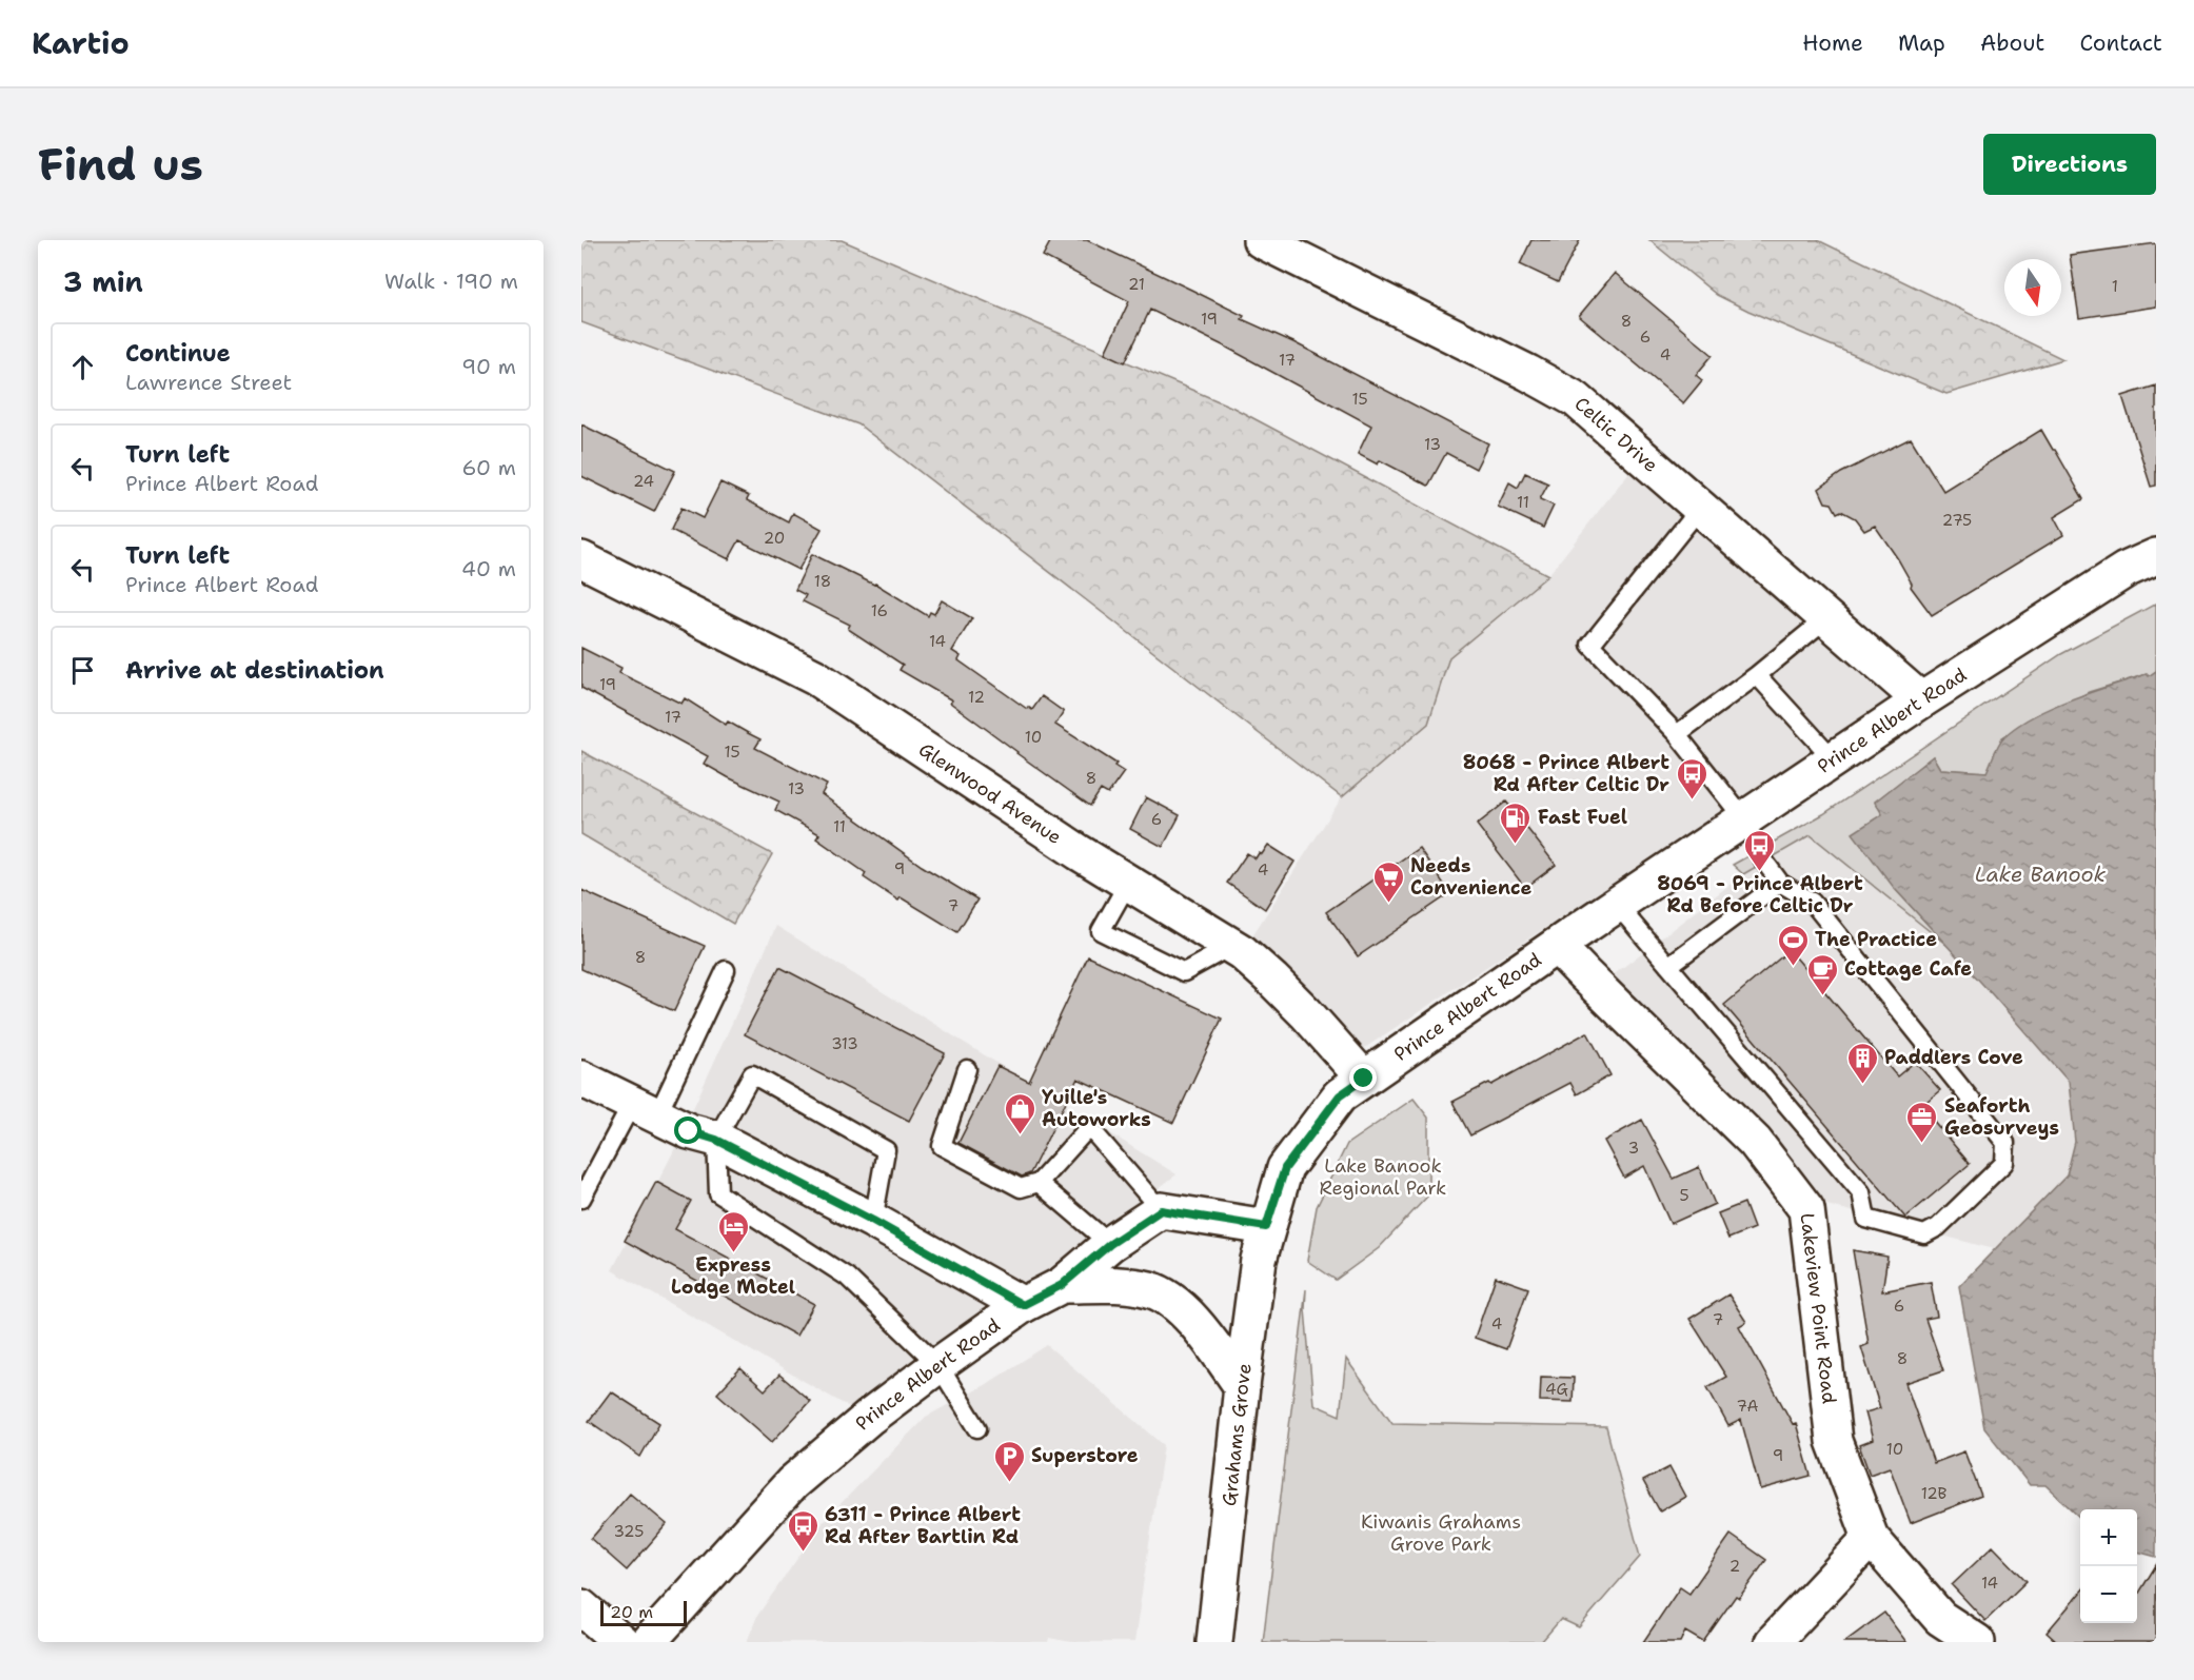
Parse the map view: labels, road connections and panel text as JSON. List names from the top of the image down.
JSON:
{
  "streets": {
    "street": [
      "Celtic Drive",
      "Prince Albert Road",
      "Glenwood Avenue",
      "Lakeview Point Road",
      "Grahams Grove"
    ]
  },
  "crossings": [
    ["Celtic Drive", "Prince Albert Road"],
    ["Prince Albert Road", "Glenwood Avenue"],
    ["Prince Albert Road", "Lakeview Point Road"],
    ["Prince Albert Road", "Grahams Grove"]
  ],
  "water": ["Lake Banook"],
  "parks": ["Lake Banook Regional Park", "Kiwanis Grahams Grove Park"],
  "places": {
    "bus stop": ["8068 - Prince Albert Rd After Celtic Dr", "8069 - Prince Albert Rd Before Celtic Dr", "6311 - Prince Albert Rd After Bartlin Rd"],
    "fuel station": ["Fast Fuel"],
    "supermarket": ["Needs Convenience"],
    "sports": ["The Practice"],
    "cafe": ["Cottage Cafe"],
    "building": ["Paddlers Cove"],
    "shop": ["Yuille's Autoworks"],
    "office": ["Seaforth Geosurveys"],
    "hotel": ["Express Lodge Motel"],
    "parking": ["Superstore"]
  },
  "house_numbers": [
    "21",
    "1",
    "19",
    "8",
    "6",
    "4",
    "17",
    "15",
    "13",
    "24",
    "11",
    "275",
    "20",
    "18",
    "16",
    "14",
    "19",
    "12",
    "17",
    "10",
    "15",
    "8",
    "13",
    "6",
    "11",
    "9",
    "4",
    "7",
    "8",
    "313",
    "3",
    "5",
    "6",
    "7",
    "4",
    "8",
    "4G",
    "7A",
    "10",
    "9",
    "12B",
    "325",
    "2",
    "14"
  ],
  "scale_bar": "20 m",
  "north": "bottom",
  "page": {
    "header": "Kartio",
    "nav": [
      "Home",
      "Map",
      "About",
      "Contact"
    ],
    "buttons": "Directions",
    "title": "Find us",
    "heading": ["3 min", "Walk · 190 m"],
    "list": [
      ["Continue", "Lawrence Street", "90 m"],
      ["Turn left", "Prince Albert Road", "60 m"],
      ["Turn left", "Prince Albert Road", "40 m"],
      "Arrive at destination"
    ],
    "map_buttons": ["+", "−"],
    "scale": "20 m"
  }
}
